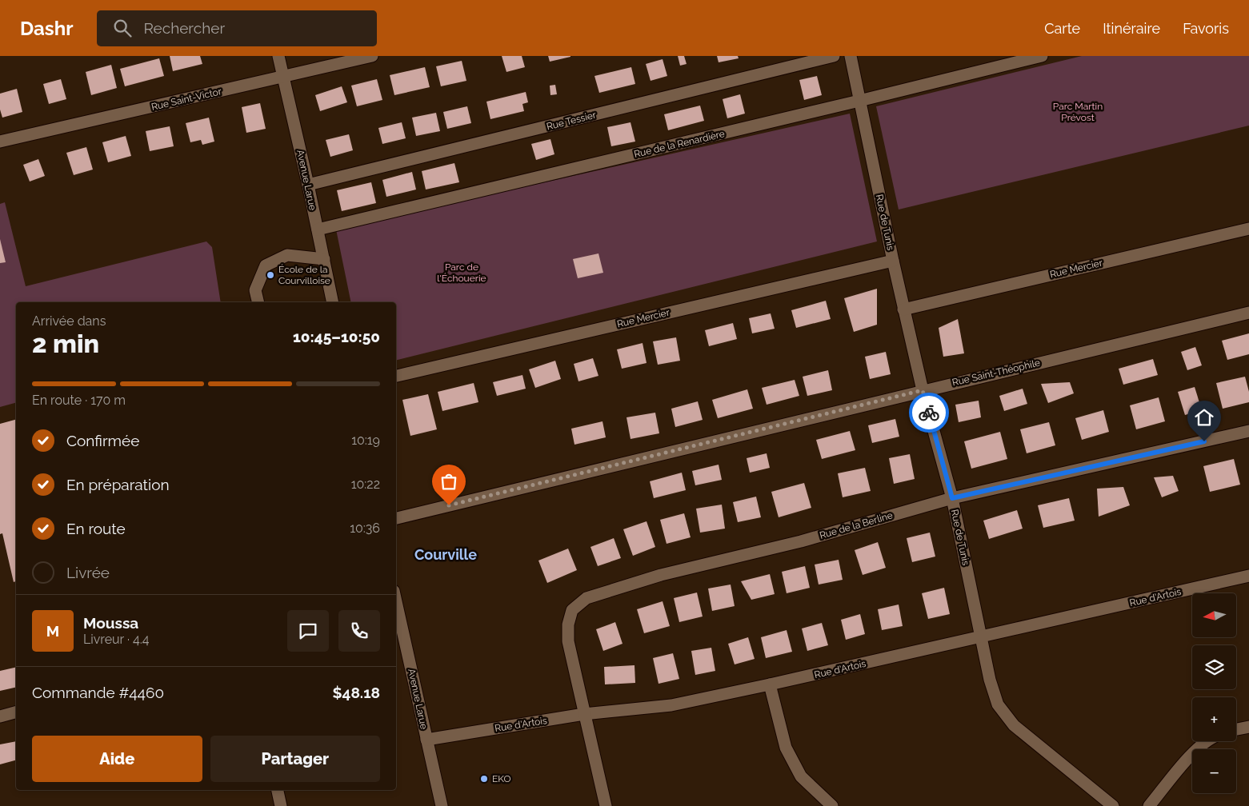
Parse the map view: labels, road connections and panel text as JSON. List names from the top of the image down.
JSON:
{
  "streets": {
    "street": [
      "Rue Saint-Victor",
      "Rue Tessier",
      "Rue de la Renardière",
      "Avenue Larue",
      "Rue de Tunis",
      "Rue Mercier",
      "Rue Saint-Théophile",
      "Rue de la Berline",
      "Rue d'Artois"
    ]
  },
  "crossings": [
    ["Rue Saint-Victor", "Avenue Larue"],
    ["Rue Tessier", "Avenue Larue"],
    ["Rue de la Renardière", "Avenue Larue"],
    ["Rue de la Renardière", "Rue de Tunis"],
    ["Avenue Larue", "Rue d'Artois"],
    ["Rue de Tunis", "Rue Mercier"],
    ["Rue de Tunis", "Rue Saint-Théophile"],
    ["Rue de Tunis", "Rue de la Berline"],
    ["Rue de Tunis", "Rue d'Artois"],
    ["Rue de la Berline", "Rue d'Artois"]
  ],
  "districts": ["Courville"],
  "parks": ["Parc Martin Prévost", "Parc de l'Échouerie"],
  "places": ["École de la Courvilloise", "EKO"],
  "north": "left",
  "page": {
    "header": "Dashr",
    "search": "Rechercher",
    "nav": ["Carte", "Itinéraire", "Favoris"],
    "heading": ["2 min", "Arrivée dans", "10:45–10:50"],
    "panel": [
      "Moussa",
      "Livreur · 4.4",
      "Commande #4460",
      "$48.18"
    ],
    "bar": "En route · 170 m",
    "list": [
      ["Confirmée", "10:19"],
      ["En préparation", "10:22"],
      ["En route", "10:36"],
      "Livrée"
    ],
    "map_buttons": ["+", "−"],
    "round": "M",
    "buttons": ["Aide", "Partager"]
  }
}
